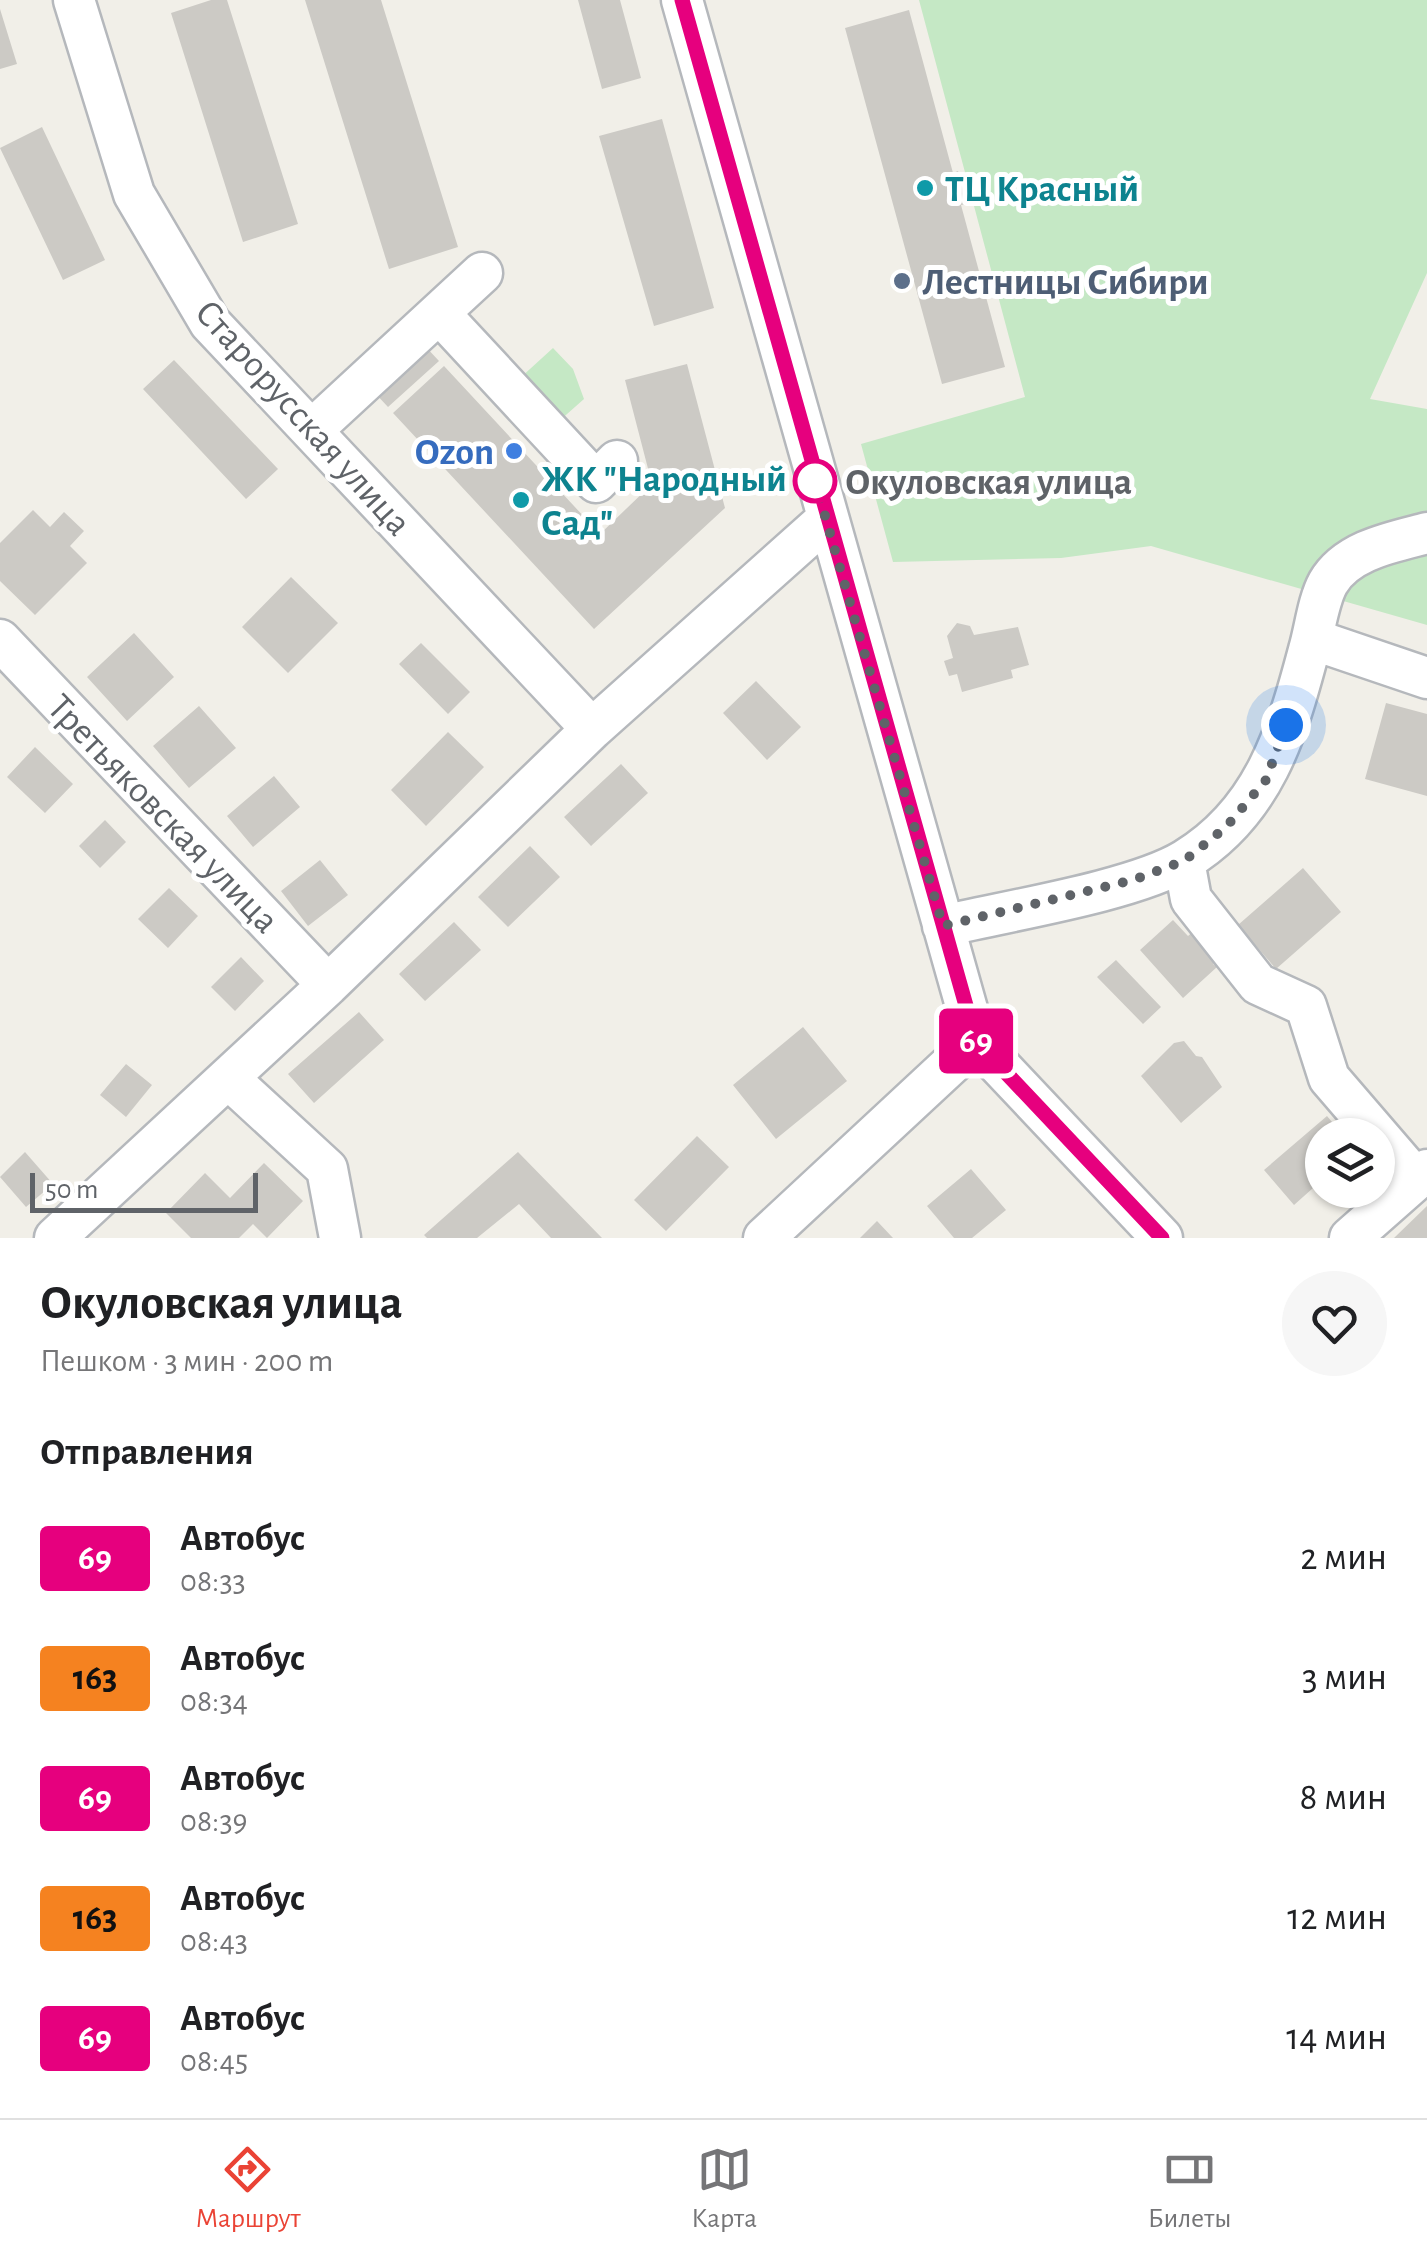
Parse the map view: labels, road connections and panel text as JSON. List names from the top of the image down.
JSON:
{
  "streets": {
    "street": ["Старорусская улица", "Третьяковская улица"]
  },
  "places": [
    "ТЦ Красный",
    "Лестницы Сибири",
    "Ozon",
    "Окуловская улица",
    "ЖК \"Народный Сад\""
  ],
  "lines": ["bus line 69"],
  "scale_bar": "50 m",
  "page": {
    "on_map": "69",
    "scale": "50 m",
    "heading": [
      ["Окуловская улица", "Пешком · 3 мин · 200 m"],
      "Отправления"
    ],
    "list": [
      {
        "mark": "69",
        "name": "Автобус",
        "note": "08:33",
        "value": "2 мин"
      },
      {
        "mark": "163",
        "name": "Автобус",
        "note": "08:34",
        "value": "3 мин"
      },
      {
        "mark": "69",
        "name": "Автобус",
        "note": "08:39",
        "value": "8 мин"
      },
      {
        "mark": "163",
        "name": "Автобус",
        "note": "08:43",
        "value": "12 мин"
      },
      {
        "mark": "69",
        "name": "Автобус",
        "note": "08:45",
        "value": "14 мин"
      }
    ],
    "tabs": ["Маршрут", "Карта", "Билеты"]
  }
}
